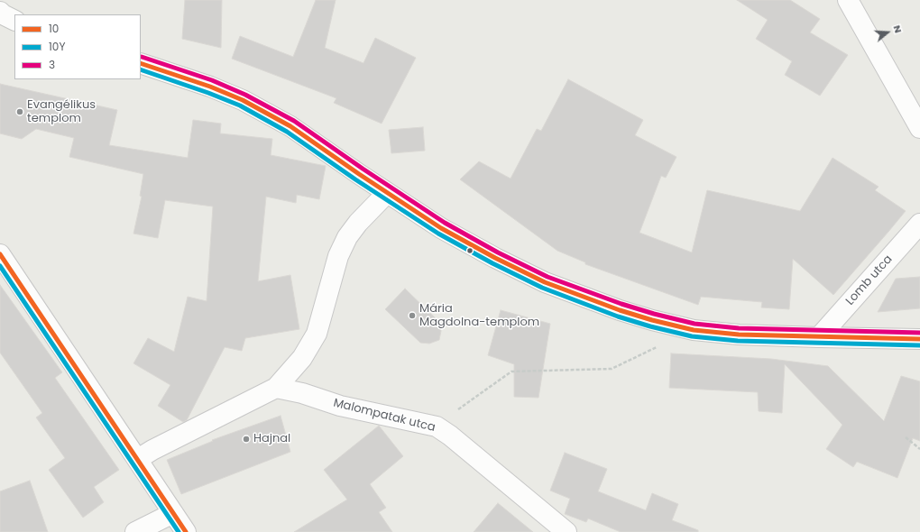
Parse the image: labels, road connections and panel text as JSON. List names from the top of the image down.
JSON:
{
  "streets": {
    "street": ["Lomb utca", "Malompatak utca"]
  },
  "places": ["Evangélikus templom", "Mária Magdolna-templom", "Hajnal"],
  "lines": ["transit line 3", "transit line 10", "transit line 10Y"],
  "legend": ["10", "10Y", "3"],
  "north": "right"
}
